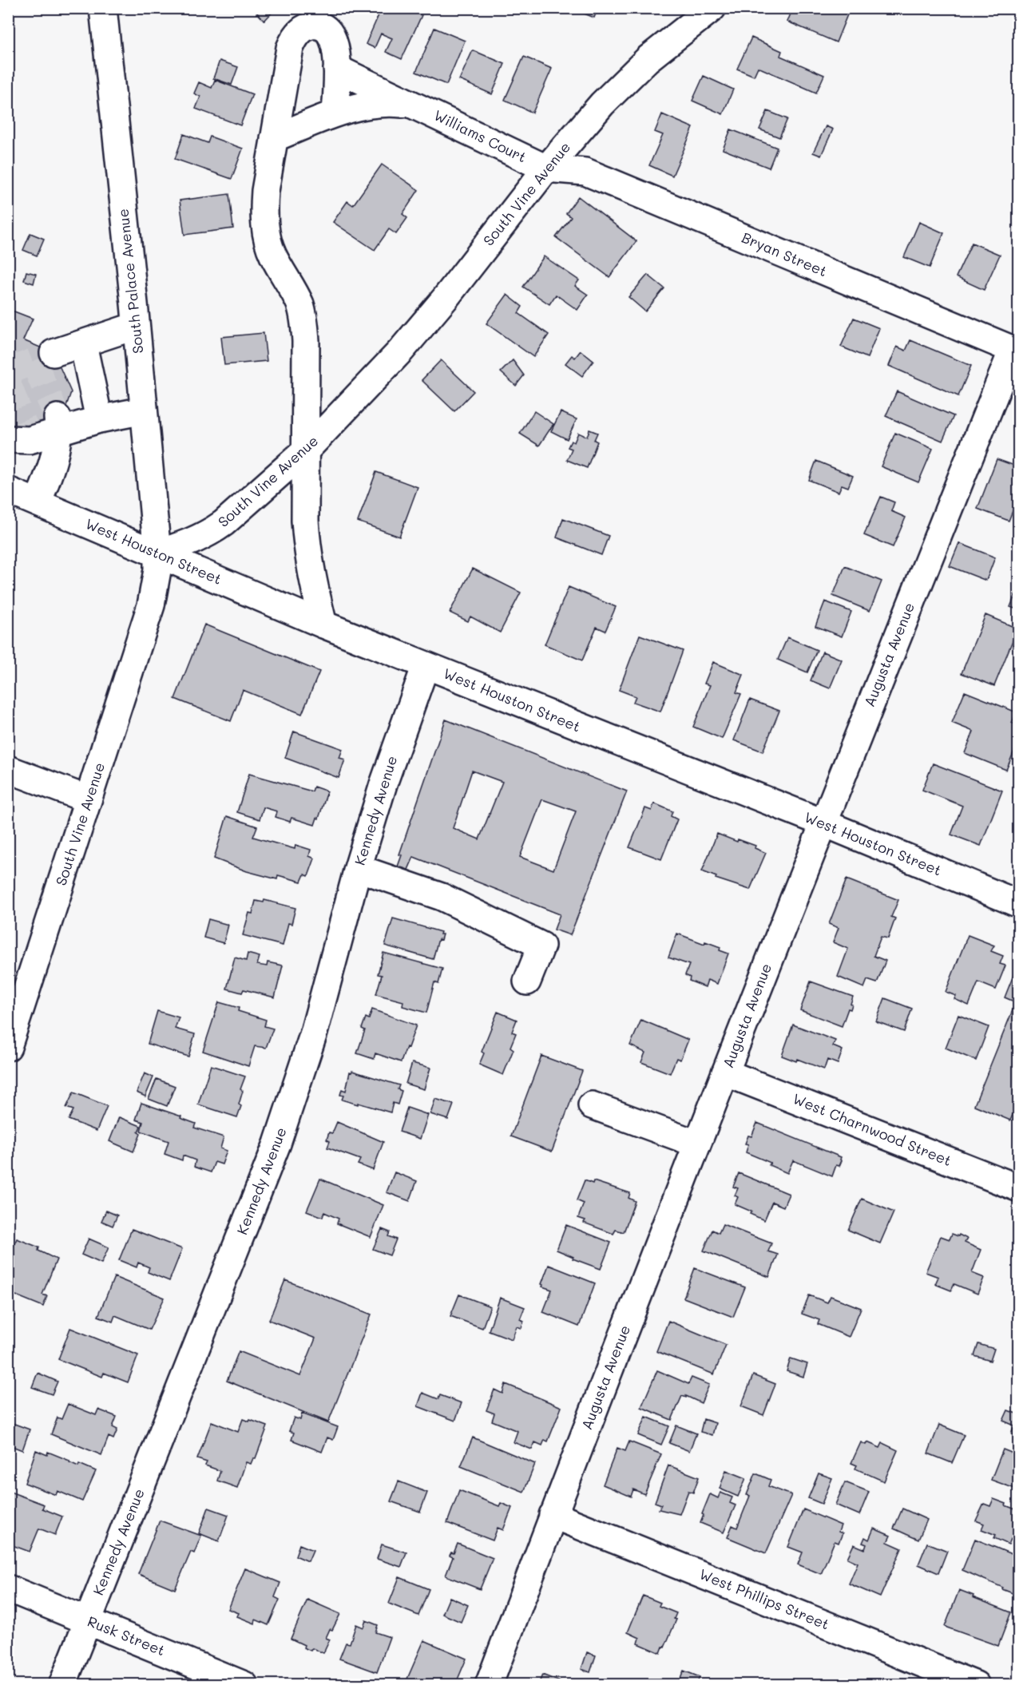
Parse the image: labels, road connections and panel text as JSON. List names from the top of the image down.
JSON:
{
  "streets": {
    "street": [
      "Williams Court",
      "South Vine Avenue",
      "Bryan Street",
      "South Palace Avenue",
      "West Houston Street",
      "Augusta Avenue",
      "Kennedy Avenue",
      "West Charnwood Street",
      "West Phillips Street",
      "Rusk Street"
    ]
  },
  "crossings": [
    ["Williams Court", "South Vine Avenue"],
    ["Williams Court", "Bryan Street"],
    ["South Vine Avenue", "Bryan Street"],
    ["South Vine Avenue", "South Palace Avenue"],
    ["South Vine Avenue", "West Houston Street"],
    ["Bryan Street", "Augusta Avenue"],
    ["South Palace Avenue", "West Houston Street"],
    ["West Houston Street", "Augusta Avenue"],
    ["West Houston Street", "Kennedy Avenue"],
    ["Augusta Avenue", "West Charnwood Street"],
    ["Augusta Avenue", "West Phillips Street"],
    ["Kennedy Avenue", "Rusk Street"]
  ]
}
